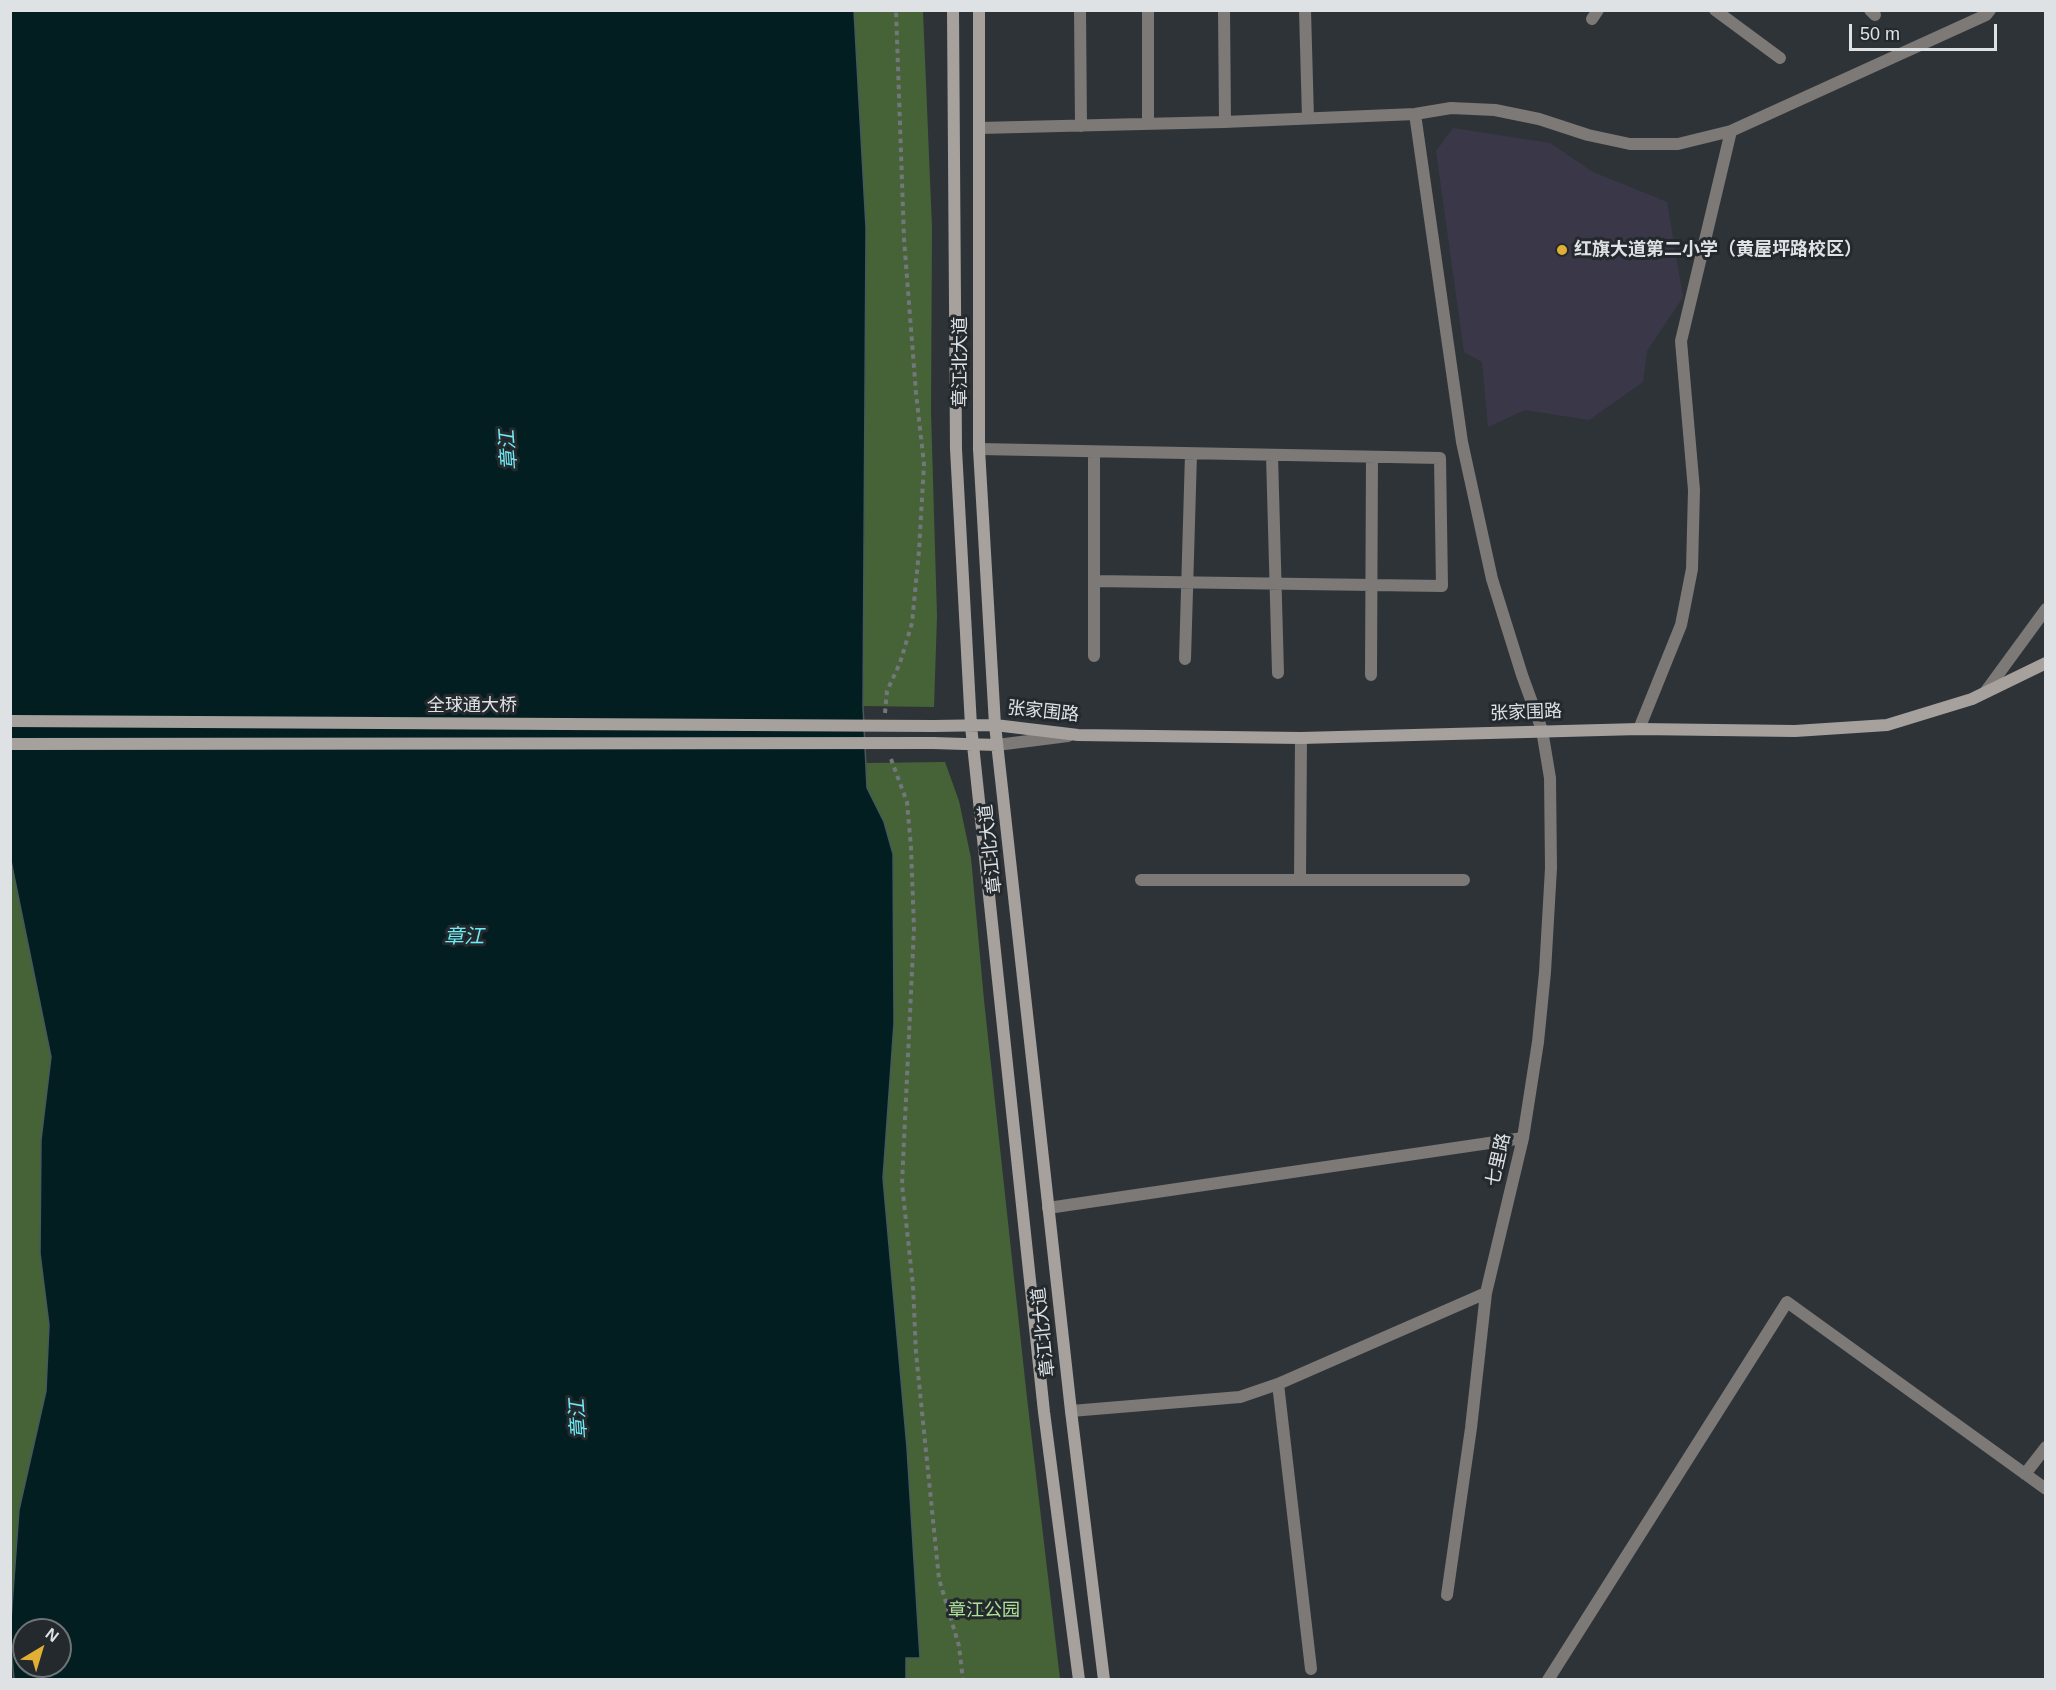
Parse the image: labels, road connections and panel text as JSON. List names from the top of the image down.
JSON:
{
  "streets": {
    "main road": ["章江北大道", "全球通大桥", "张家围路"],
    "street": ["七里路"]
  },
  "crossings": [
    ["章江北大道", "全球通大桥"],
    ["章江北大道", "张家围路"],
    ["全球通大桥", "张家围路"],
    ["张家围路", "七里路"]
  ],
  "water": ["章江"],
  "parks": ["章江公园"],
  "places": ["红旗大道第二小学（黄屋坪路校区）"],
  "scale_bar": "50 m",
  "north": "top right"
}
